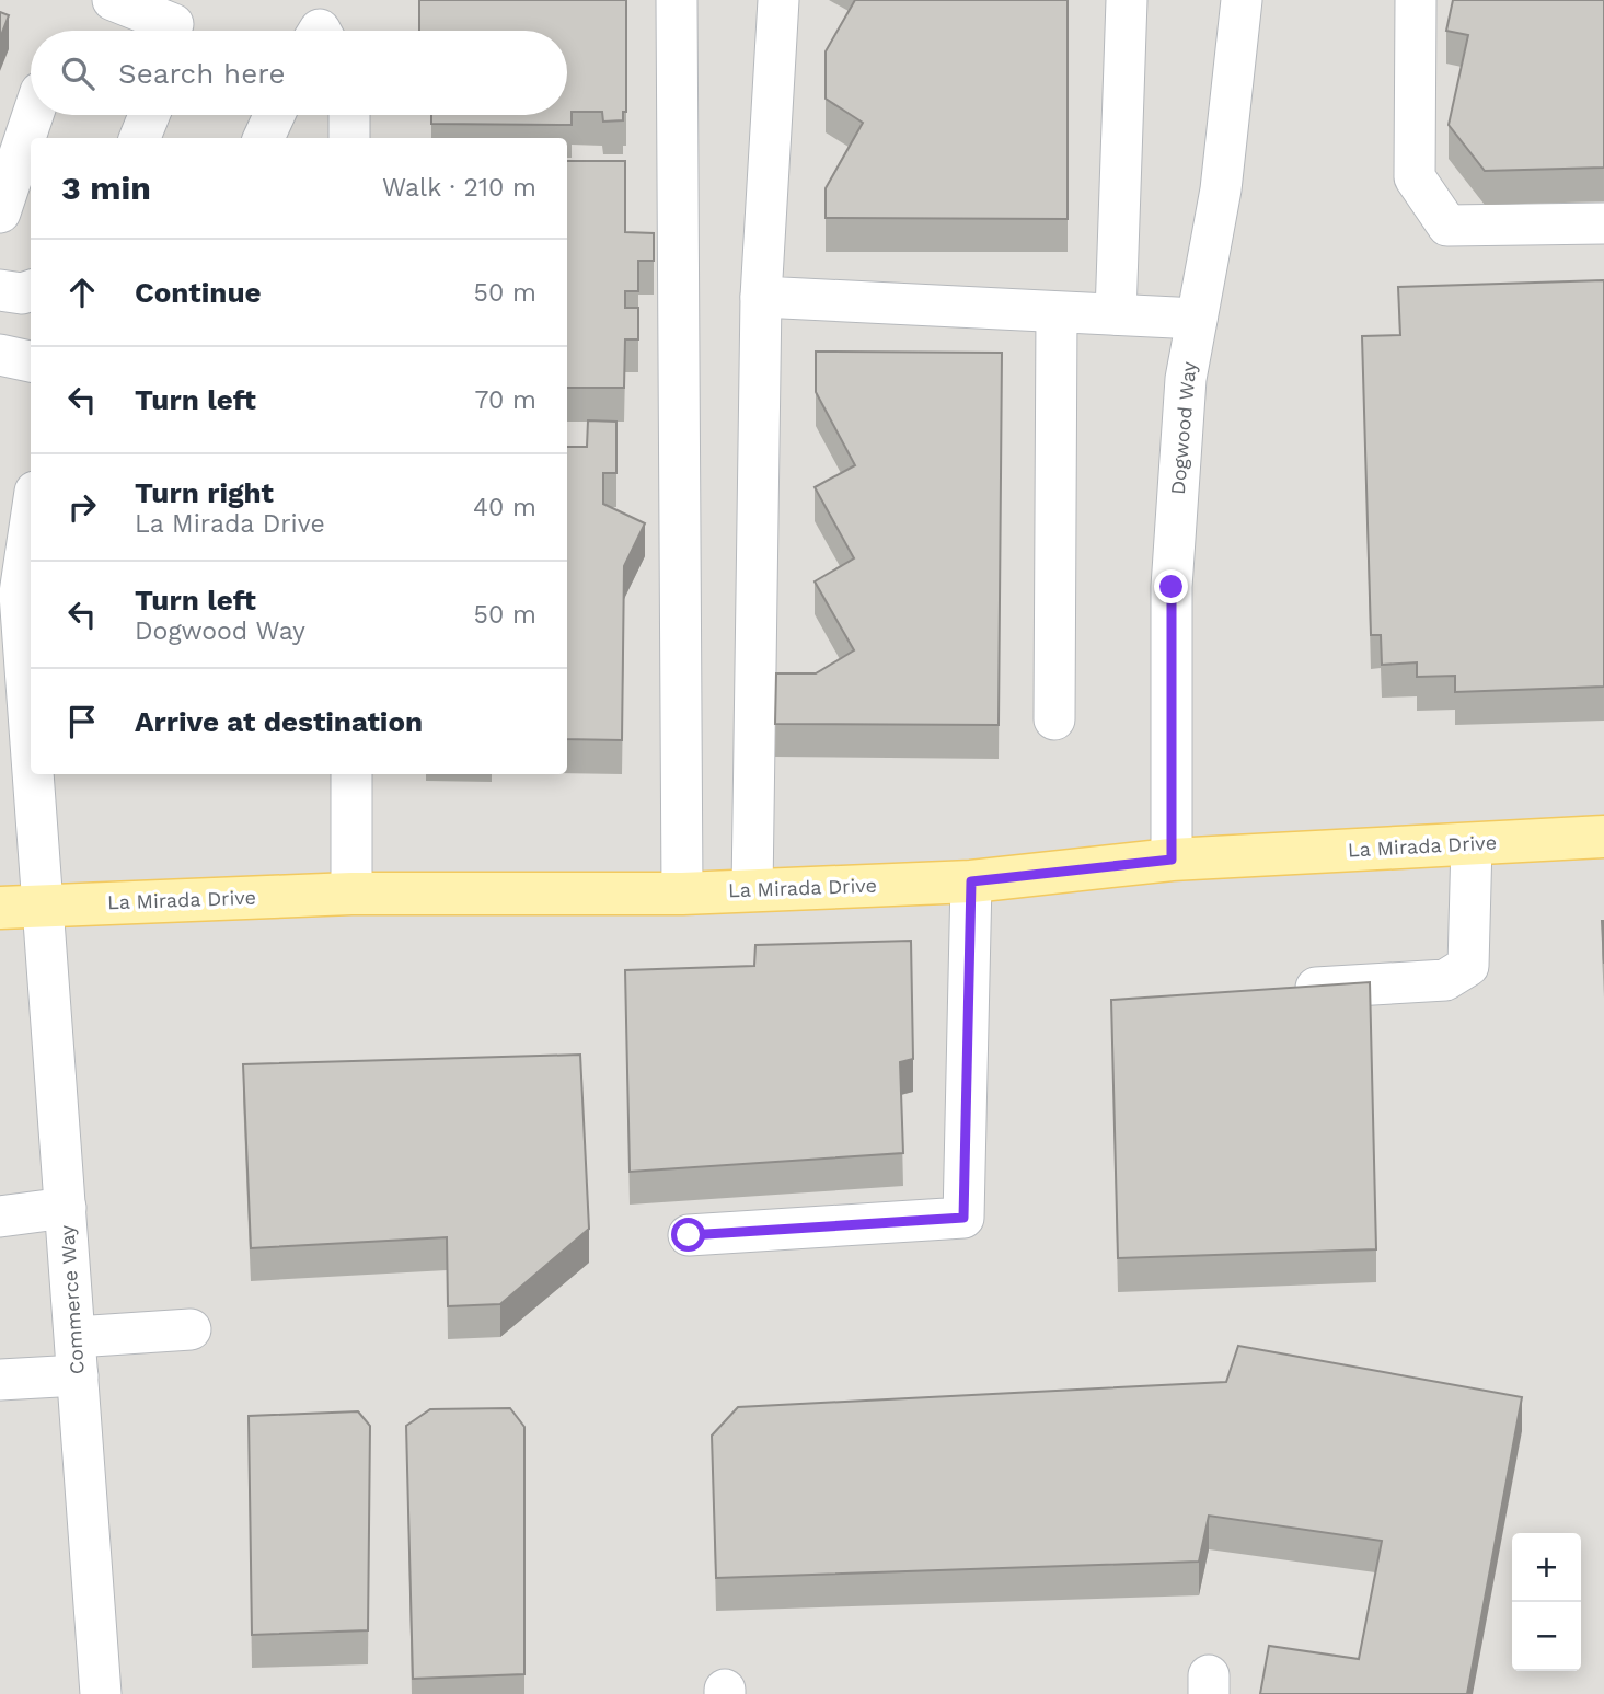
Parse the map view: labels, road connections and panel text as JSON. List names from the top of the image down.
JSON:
{
  "streets": {
    "main road": ["La Mirada Drive"],
    "street": ["Dogwood Way", "Commerce Way"]
  },
  "crossings": [
    ["Dogwood Way", "La Mirada Drive"],
    ["La Mirada Drive", "Commerce Way"]
  ],
  "page": {
    "search": "Search here",
    "heading": ["3 min", "Walk · 210 m"],
    "list": [
      ["Continue", "50 m"],
      ["Turn left", "70 m"],
      ["Turn right", "La Mirada Drive", "40 m"],
      ["Turn left", "Dogwood Way", "50 m"],
      "Arrive at destination"
    ],
    "map_buttons": ["+", "−"]
  }
}
